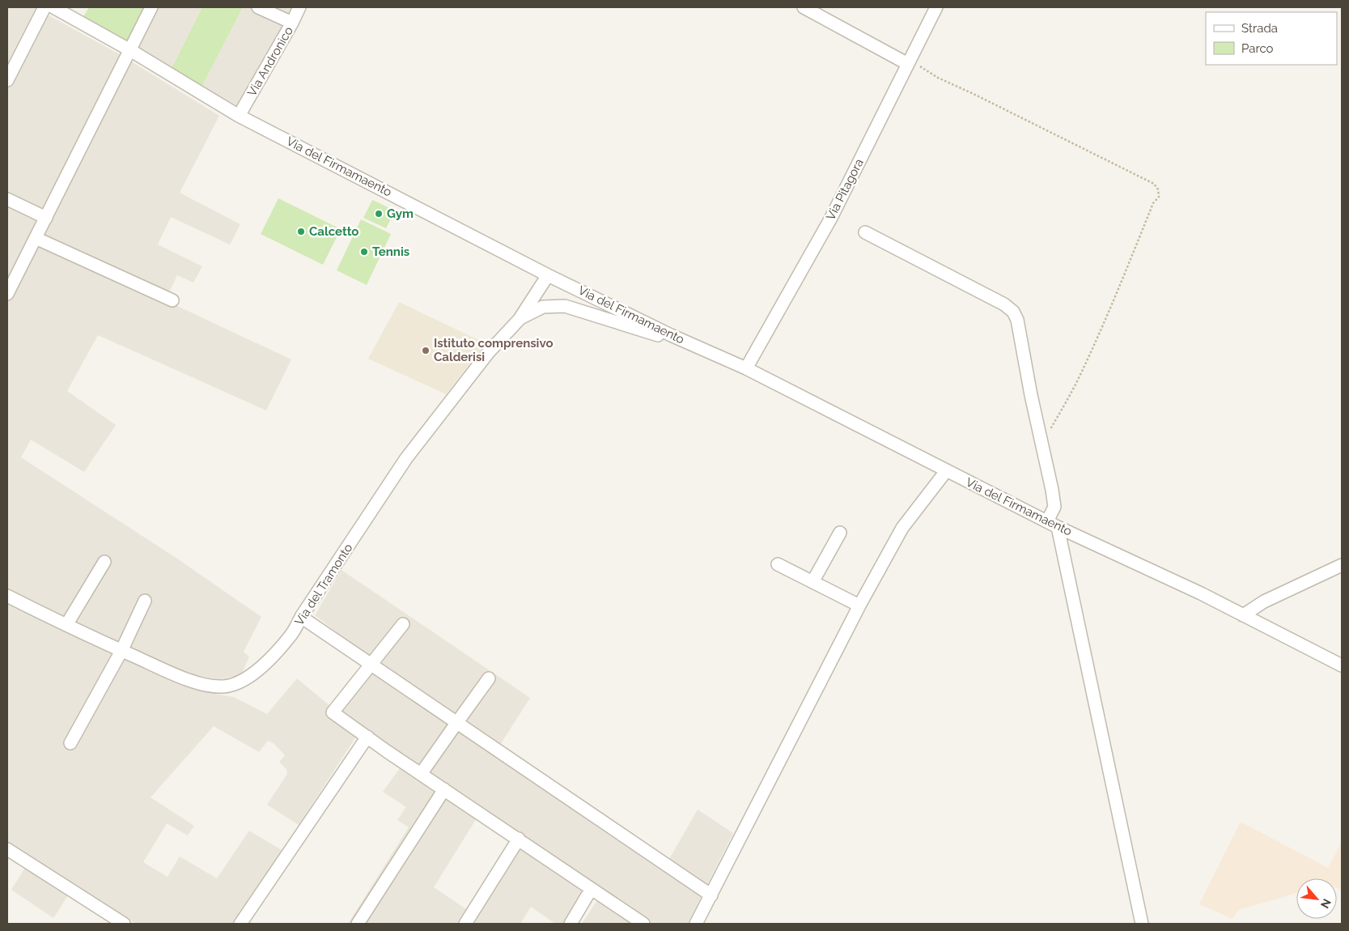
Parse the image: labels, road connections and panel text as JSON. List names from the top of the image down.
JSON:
{
  "streets": {
    "street": [
      "Via Andronico",
      "Via del Firmamaento",
      "Via Pitagora",
      "Via del Tramonto"
    ]
  },
  "crossings": [
    ["Via Andronico", "Via del Firmamaento"],
    ["Via del Firmamaento", "Via Pitagora"],
    ["Via del Firmamaento", "Via del Tramonto"]
  ],
  "places": [
    "Gym",
    "Calcetto",
    "Tennis",
    "Istituto comprensivo Calderisi"
  ],
  "legend": ["Strada", "Parco"],
  "north": "bottom right"
}
